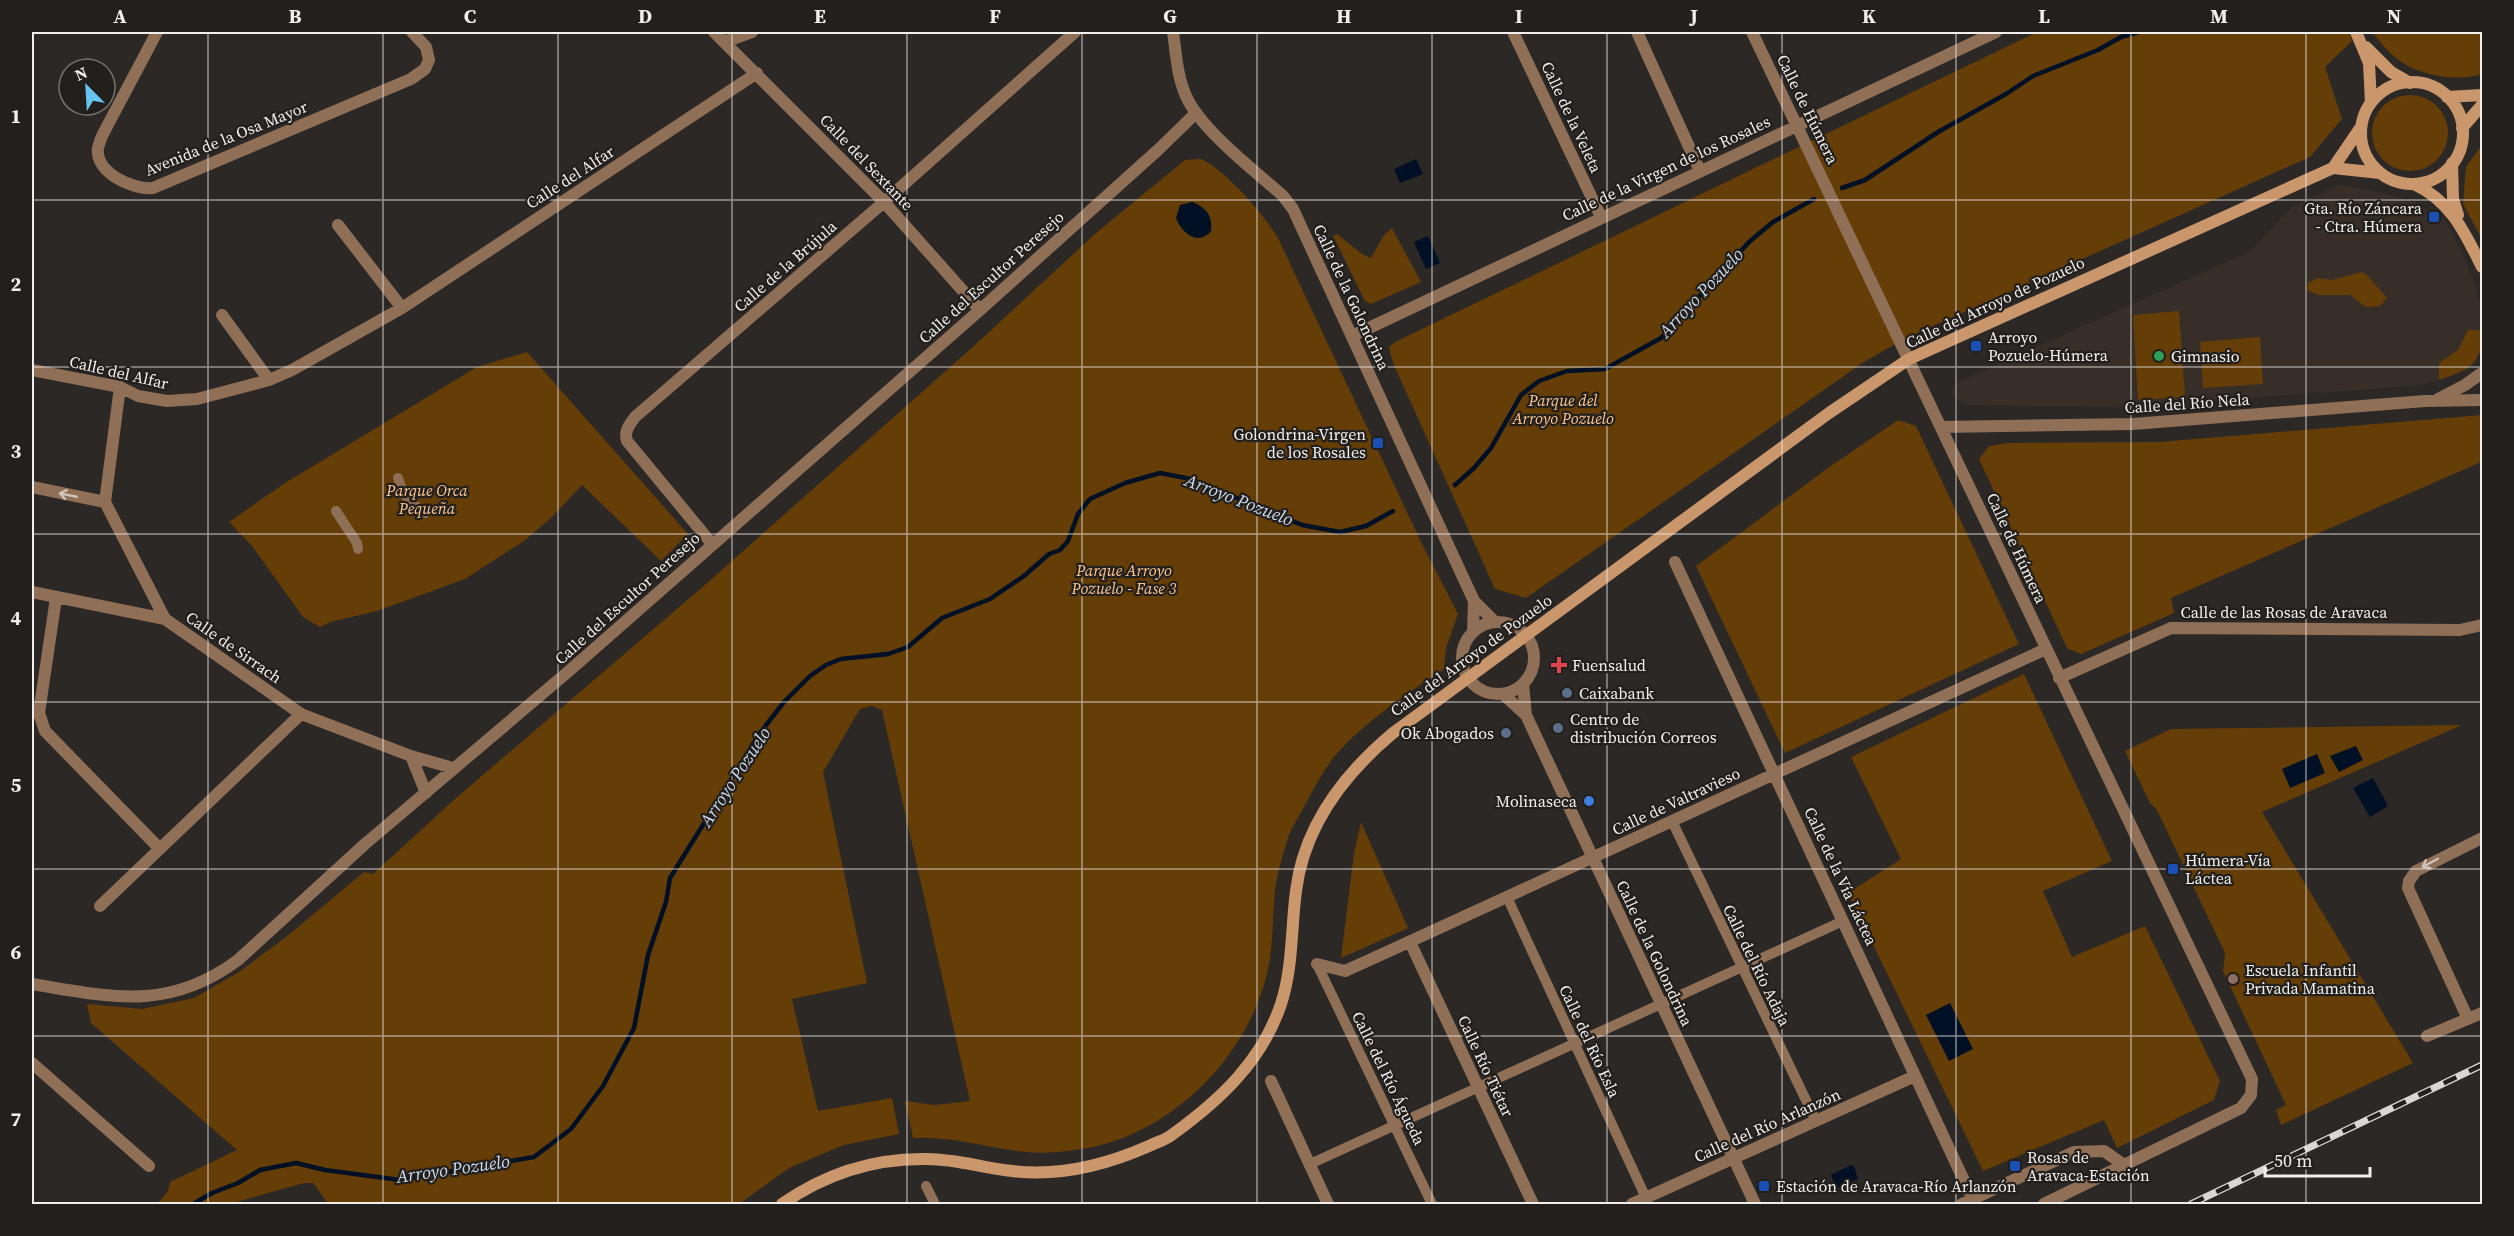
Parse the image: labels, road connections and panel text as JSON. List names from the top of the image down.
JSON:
{
  "streets": {
    "main road": ["Calle del Arroyo de Pozuelo"],
    "street": [
      "Calle de Húmera",
      "Calle de la Veleta",
      "Avenida de la Osa Mayor",
      "Calle del Sextante",
      "Calle de la Virgen de los Rosales",
      "Calle del Alfar",
      "Calle de la Brújula",
      "Calle del Escultor Peresejo",
      "Calle de la Golondrina",
      "Calle del Río Nela",
      "Calle de las Rosas de Aravaca",
      "Calle de Sirrach",
      "Calle de Valtravieso",
      "Calle de la Vía Láctea",
      "Calle del Río Adaja",
      "Calle del Río Esla",
      "Calle Río Tiétar",
      "Calle del Río Águeda",
      "Calle del Río Arlanzón"
    ]
  },
  "crossings": [
    ["Calle de Húmera", "Calle de la Virgen de los Rosales"],
    ["Calle de Húmera", "Calle del Arroyo de Pozuelo"],
    ["Calle de Húmera", "Calle del Río Nela"],
    ["Calle de Húmera", "Calle de las Rosas de Aravaca"],
    ["Calle de Húmera", "Calle de Valtravieso"],
    ["Calle de la Veleta", "Calle de la Virgen de los Rosales"],
    ["Calle del Sextante", "Calle del Alfar"],
    ["Calle del Sextante", "Calle de la Brújula"],
    ["Calle del Sextante", "Calle del Escultor Peresejo"],
    ["Calle de la Virgen de los Rosales", "Calle de la Golondrina"],
    ["Calle de la Brújula", "Calle del Escultor Peresejo"],
    ["Calle del Escultor Peresejo", "Calle de la Golondrina"],
    ["Calle del Escultor Peresejo", "Calle de Sirrach"],
    ["Calle de la Golondrina", "Calle del Arroyo de Pozuelo"],
    ["Calle de la Golondrina", "Calle de Valtravieso"],
    ["Calle de la Golondrina", "Calle del Río Arlanzón"],
    ["Calle de Valtravieso", "Calle de la Vía Láctea"],
    ["Calle de Valtravieso", "Calle del Río Adaja"],
    ["Calle de Valtravieso", "Calle del Río Esla"],
    ["Calle de Valtravieso", "Calle Río Tiétar"],
    ["Calle de Valtravieso", "Calle del Río Águeda"],
    ["Calle de la Vía Láctea", "Calle del Río Arlanzón"],
    ["Calle del Río Adaja", "Calle del Río Arlanzón"],
    ["Calle del Río Esla", "Calle del Río Arlanzón"]
  ],
  "water": ["Arroyo Pozuelo"],
  "parks": ["Parque del Arroyo Pozuelo", "Parque Orca Pequeña", "Parque Arroyo Pozuelo - Fase 3"],
  "places": {
    "transit": [
      "Gta. Río Záncara - Ctra. Húmera",
      "Arroyo Pozuelo-Húmera",
      "Golondrina-Virgen de los Rosales",
      "Húmera-Vía Láctea",
      "Rosas de Aravaca-Estación",
      "Estación de Aravaca-Río Arlanzón"
    ],
    "other": [
      "Gimnasio",
      "Caixabank",
      "Centro de distribución Correos",
      "Ok Abogados",
      "Molinaseca",
      "Escuela Infantil Privada Mamatina"
    ],
    "health": ["Fuensalud"]
  },
  "scale_bar": "50 m",
  "north": "top left",
  "grid": {
    "columns": [
      "A",
      "B",
      "C",
      "D",
      "E",
      "F",
      "G",
      "H",
      "I",
      "J",
      "K",
      "L",
      "M",
      "N"
    ],
    "rows": [
      "1",
      "2",
      "3",
      "4",
      "5",
      "6",
      "7"
    ]
  }
}
